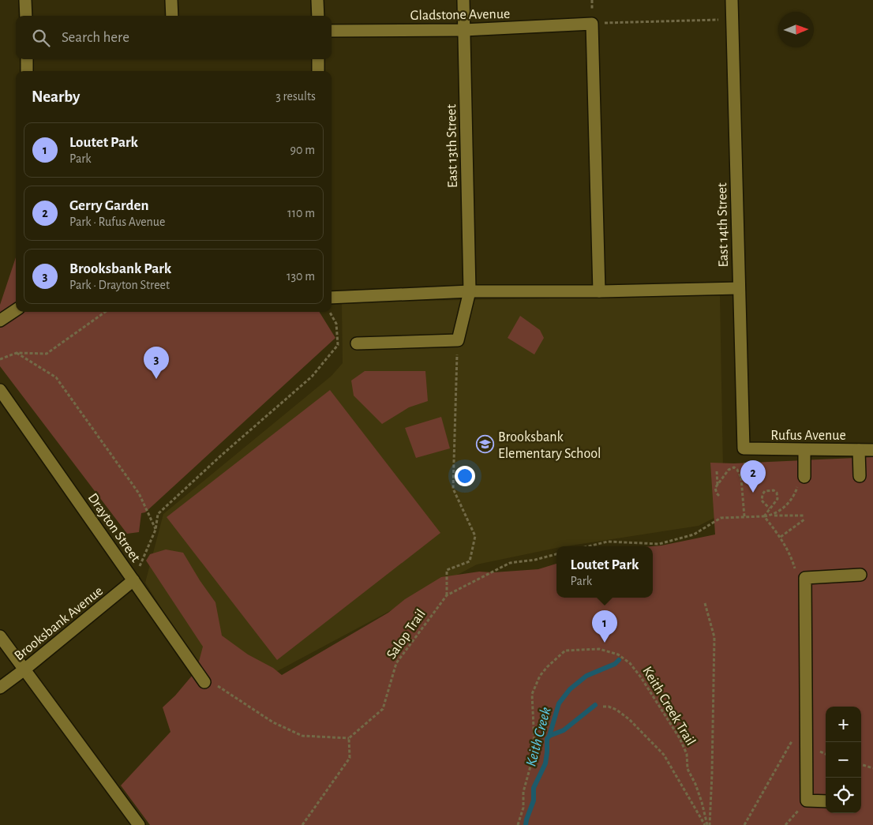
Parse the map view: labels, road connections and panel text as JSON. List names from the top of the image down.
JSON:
{
  "streets": {
    "street": [
      "Gladstone Avenue",
      "East 13th Street",
      "East 14th Street",
      "Rufus Avenue",
      "Drayton Street",
      "Brooksbank Avenue"
    ],
    "path": ["Salop Trail", "Keith Creek Trail"]
  },
  "crossings": [
    ["Gladstone Avenue", "East 13th Street"],
    ["East 14th Street", "Rufus Avenue"],
    ["Drayton Street", "Brooksbank Avenue"]
  ],
  "water": ["Keith Creek"],
  "places": {
    "school or university": ["Brooksbank Elementary School"]
  },
  "north": "right",
  "page": {
    "search": "Search here",
    "heading": ["Nearby", "3 results"],
    "list": [
      {
        "mark": "1",
        "name": "Loutet Park",
        "note": "Park",
        "value": "90 m"
      },
      {
        "mark": "2",
        "name": "Gerry Garden",
        "note": "Park · Rufus Avenue",
        "value": "110 m"
      },
      {
        "mark": "3",
        "name": "Brooksbank Park",
        "note": "Park · Drayton Street",
        "value": "130 m"
      }
    ],
    "pins": ["3", "2", "1"],
    "popup": ["Loutet Park", "Park"],
    "map_buttons": ["+", "−"]
  }
}
